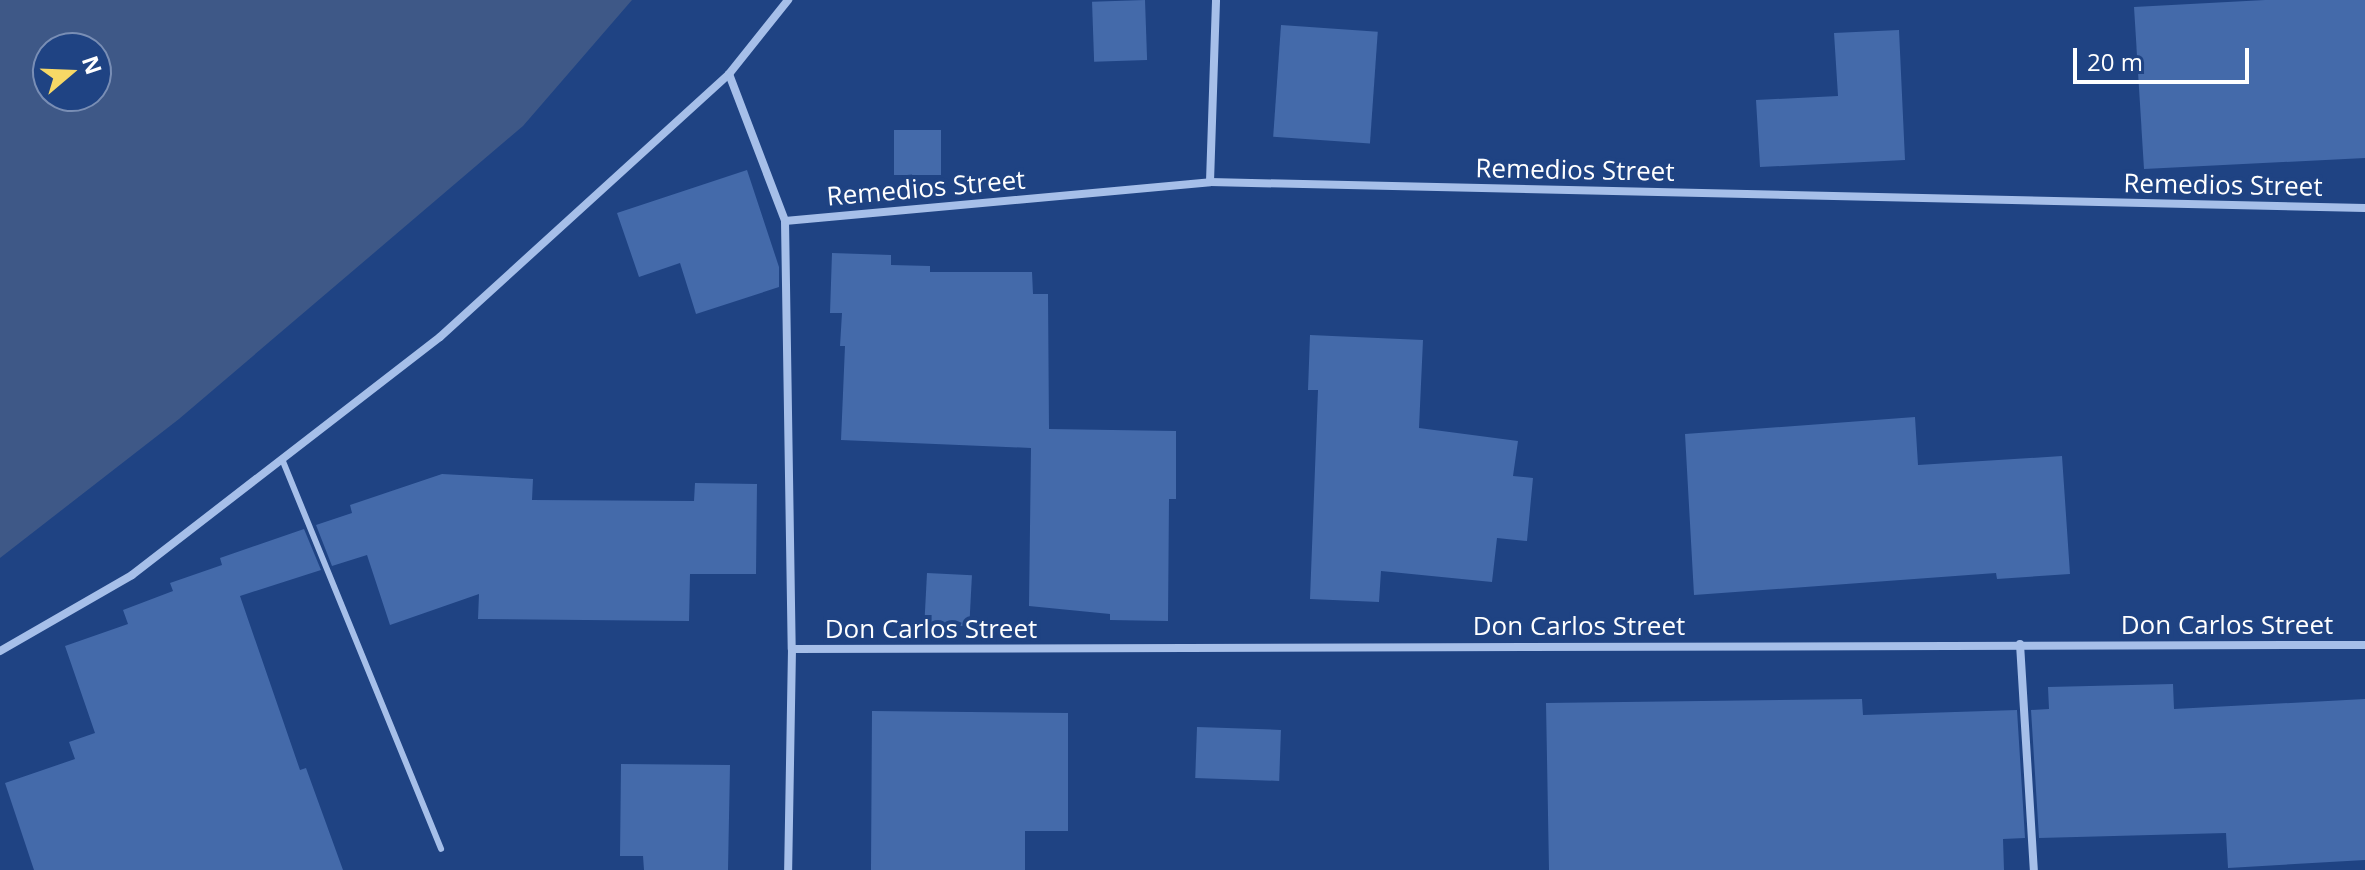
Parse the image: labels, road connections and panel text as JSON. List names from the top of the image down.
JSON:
{
  "streets": {
    "street": ["Remedios Street", "Don Carlos Street"]
  },
  "scale_bar": "20 m",
  "north": "right"
}
